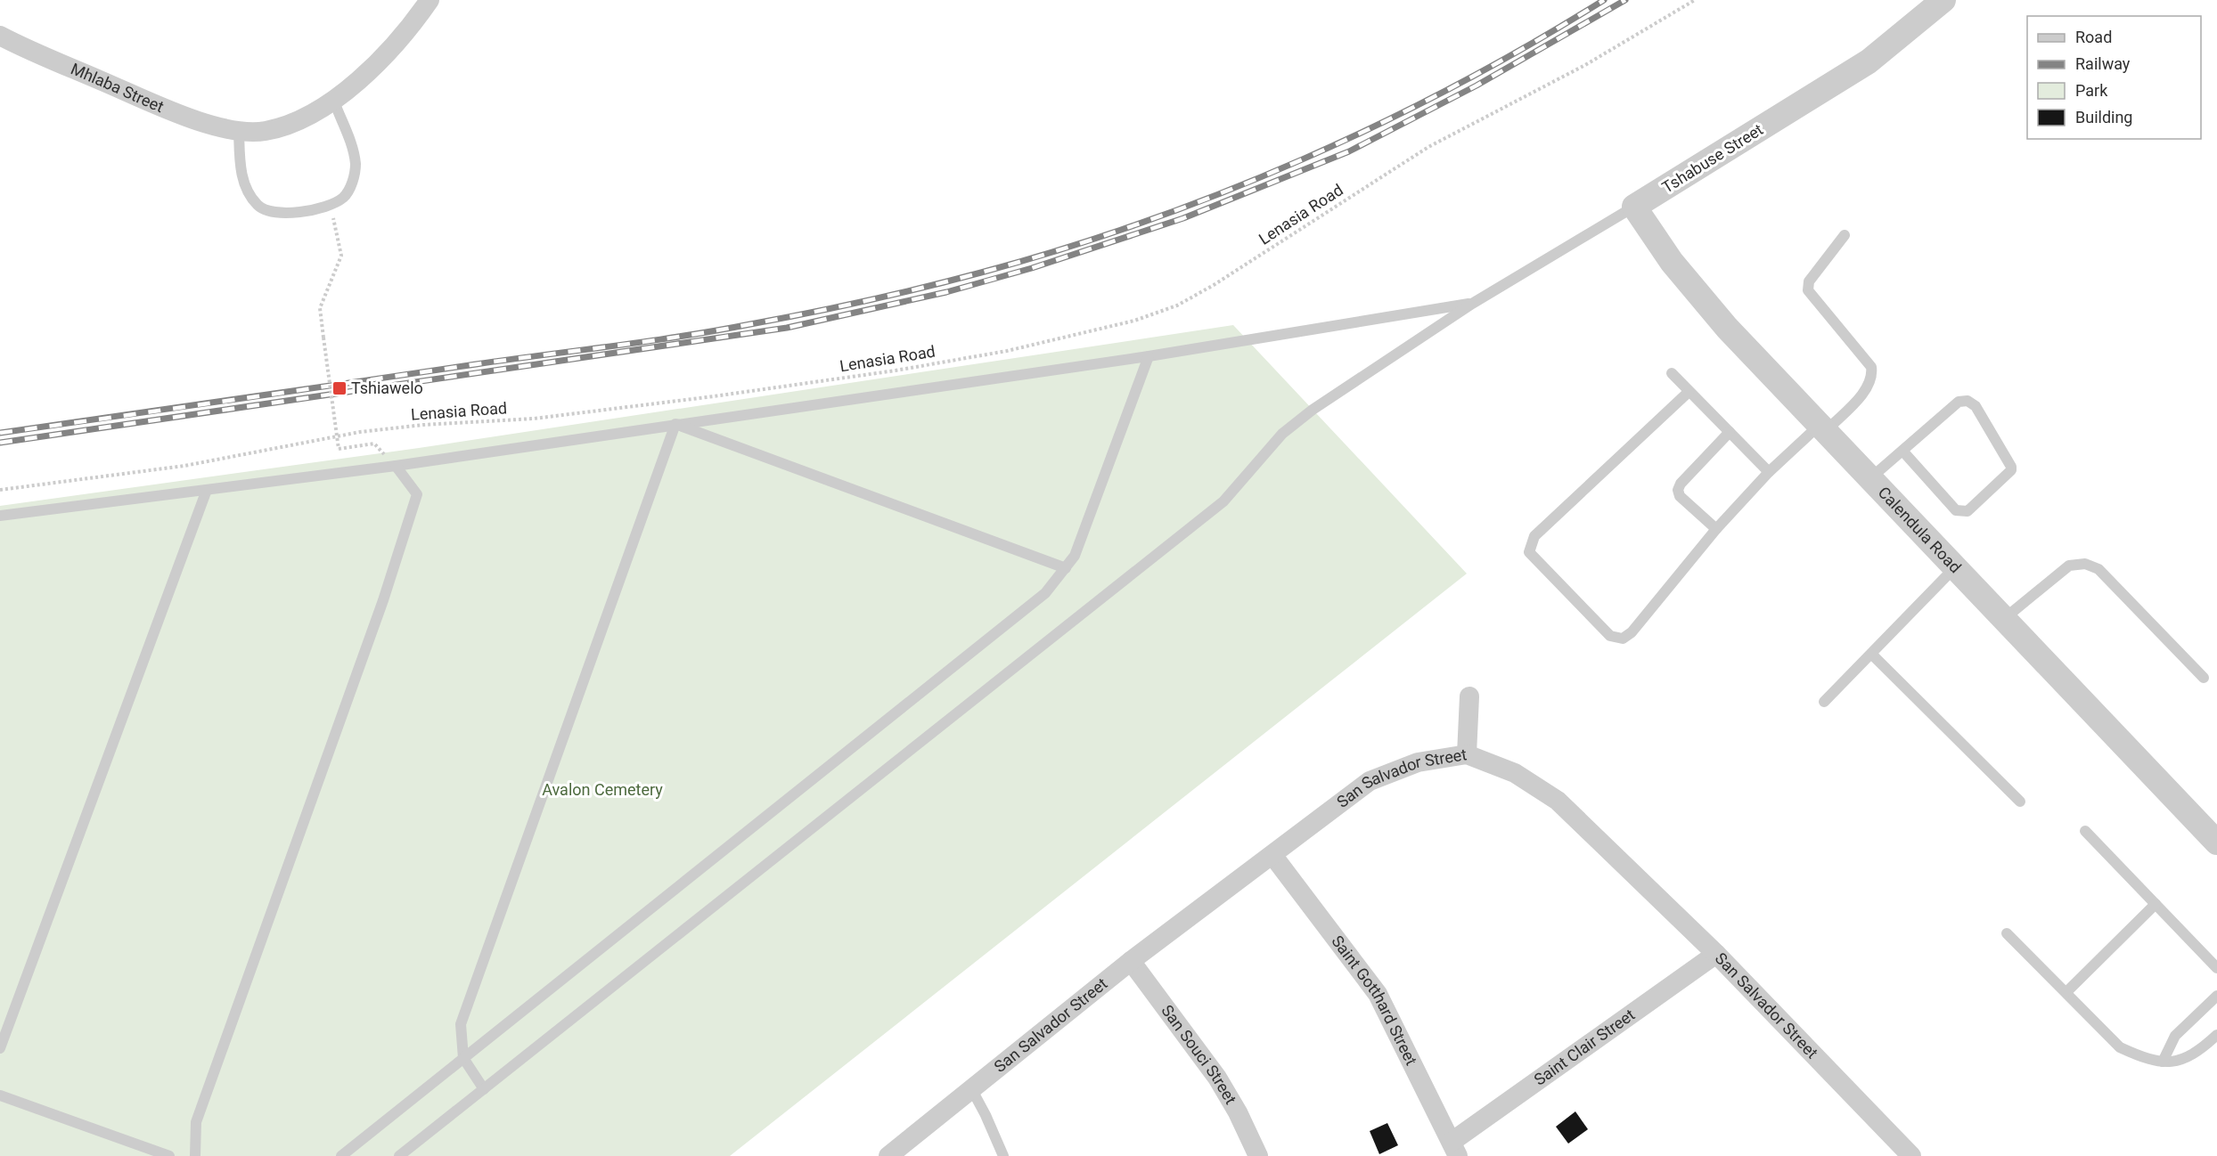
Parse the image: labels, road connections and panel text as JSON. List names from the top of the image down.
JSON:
{
  "streets": {
    "street": [
      "Mhlaba Street",
      "Tshabuse Street",
      "Calendula Road",
      "San Salvador Street",
      "Saint Gotthard Street",
      "Saint Clair Street",
      "San Souci Street"
    ],
    "path": ["Lenasia Road"]
  },
  "crossings": [
    ["Tshabuse Street", "Calendula Road"],
    ["San Salvador Street", "Saint Gotthard Street"],
    ["San Salvador Street", "Saint Clair Street"],
    ["San Salvador Street", "San Souci Street"],
    ["Saint Gotthard Street", "Saint Clair Street"]
  ],
  "parks": ["Avalon Cemetery"],
  "places": {
    "transit": ["Tshiawelo"]
  },
  "legend": [
    "Road",
    "Railway",
    "Park",
    "Building"
  ]
}
